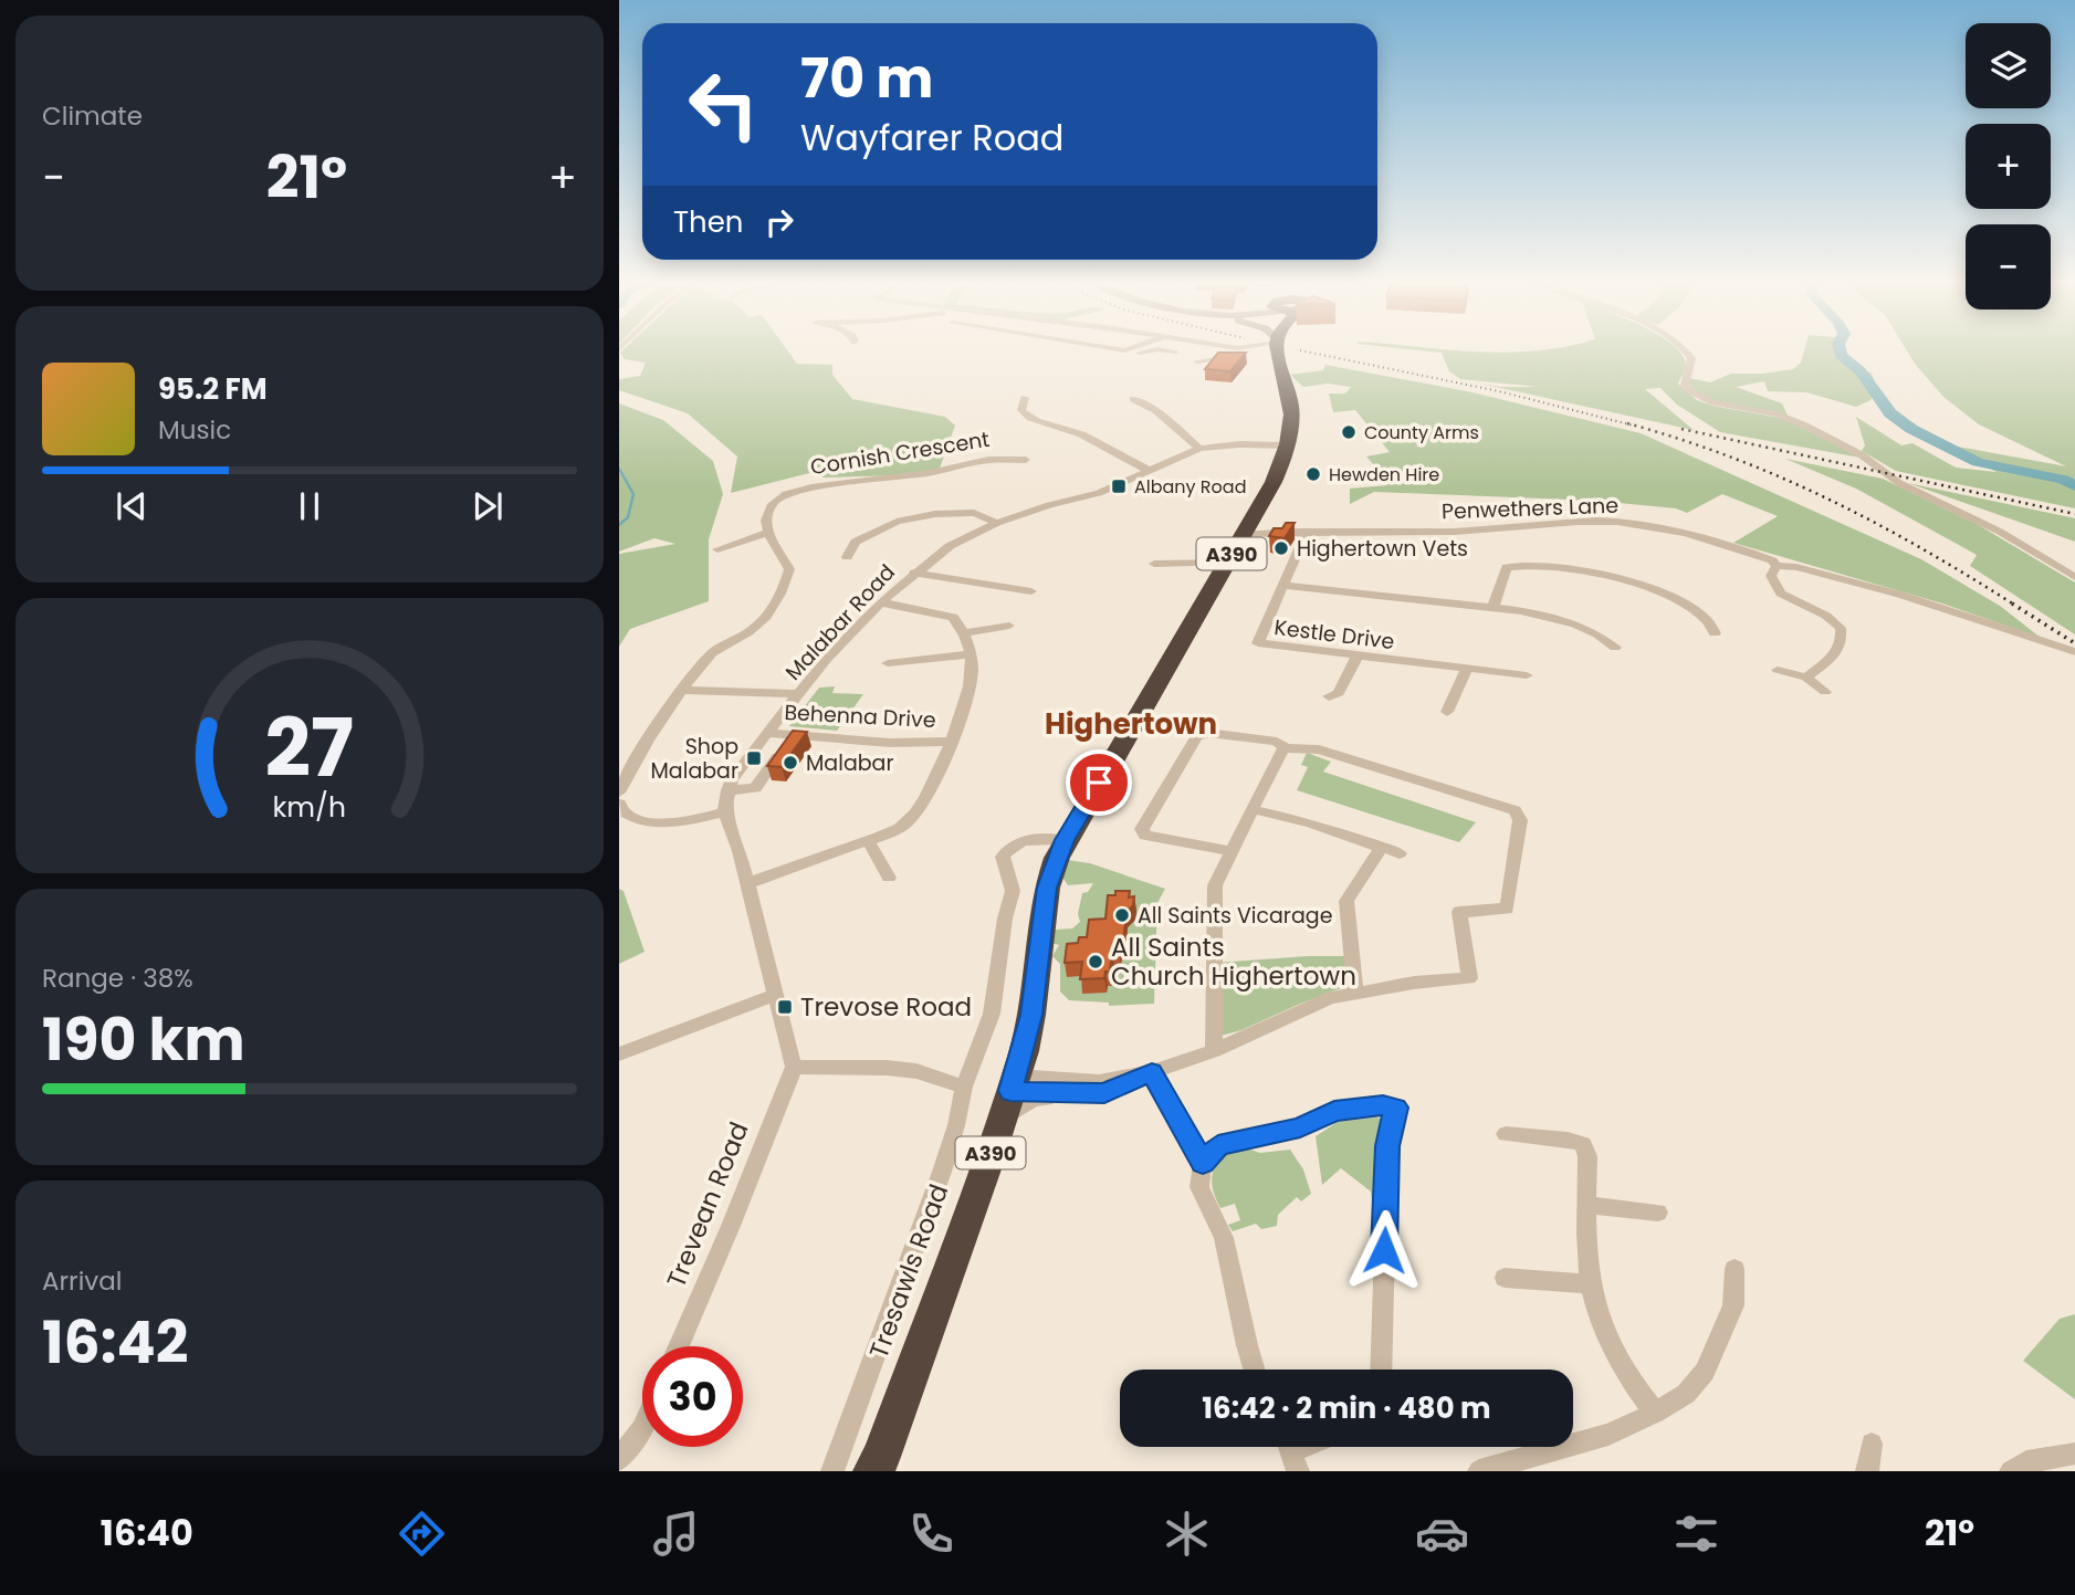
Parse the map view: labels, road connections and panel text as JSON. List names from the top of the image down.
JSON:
{
  "streets": {
    "highway": ["A390", "Tresawls Road"],
    "street": [
      "Cornish Crescent",
      "Penwethers Lane",
      "Malabar Road",
      "Kestle Drive",
      "Behenna Drive",
      "Trevean Road"
    ]
  },
  "crossings": [
    ["Penwethers Lane", "A390"],
    ["Penwethers Lane", "Kestle Drive"],
    ["A390", "Malabar Road"],
    ["A390", "Tresawls Road"],
    ["Malabar Road", "Behenna Drive"],
    ["Malabar Road", "Trevean Road"]
  ],
  "districts": ["Highertown"],
  "places": {
    "other": [
      "County Arms",
      "Hewden Hire",
      "Highertown Vets",
      "Malabar",
      "All Saints Vicarage",
      "All Saints Church Highertown"
    ],
    "transit": ["Albany Road", "Shop Malabar", "Trevose Road"]
  },
  "page": {
    "tile": [
      "Climate",
      ["Range · 38%", "190 km"],
      ["Arrival", "16:42"]
    ],
    "map_buttons": ["+", "−"],
    "turn": ["70 m", "Wayfarer Road"],
    "heat": ["−", "21°", "+"],
    "then": "Then",
    "song": ["95.2 FM", "Music"],
    "limit": "30",
    "trip": "16:42 · 2 min · 480 m",
    "tabs": ["16:40", "21°"],
    "gauge": ["27", "km/h"]
  }
}
